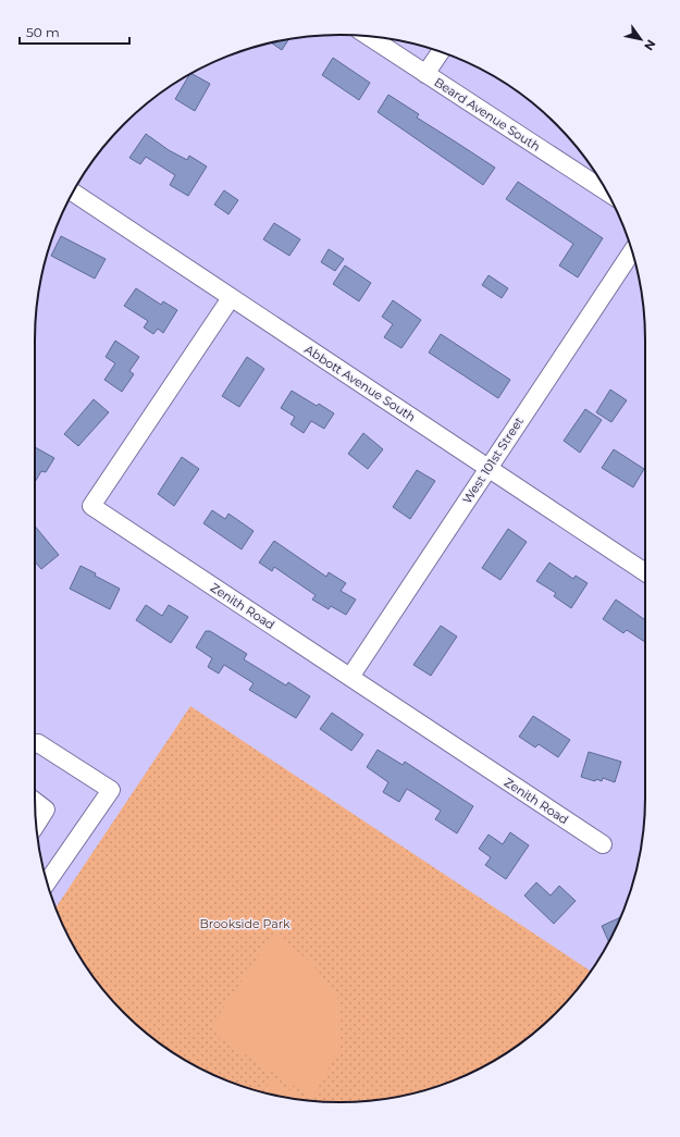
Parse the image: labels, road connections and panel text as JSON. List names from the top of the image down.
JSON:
{
  "streets": {
    "street": [
      "Beard Avenue South",
      "Abbott Avenue South",
      "West 101st Street",
      "Zenith Road"
    ]
  },
  "crossings": [
    ["Abbott Avenue South", "West 101st Street"],
    ["Abbott Avenue South", "Zenith Road"],
    ["West 101st Street", "Zenith Road"]
  ],
  "parks": ["Brookside Park"],
  "scale_bar": "50 m",
  "north": "bottom right"
}
